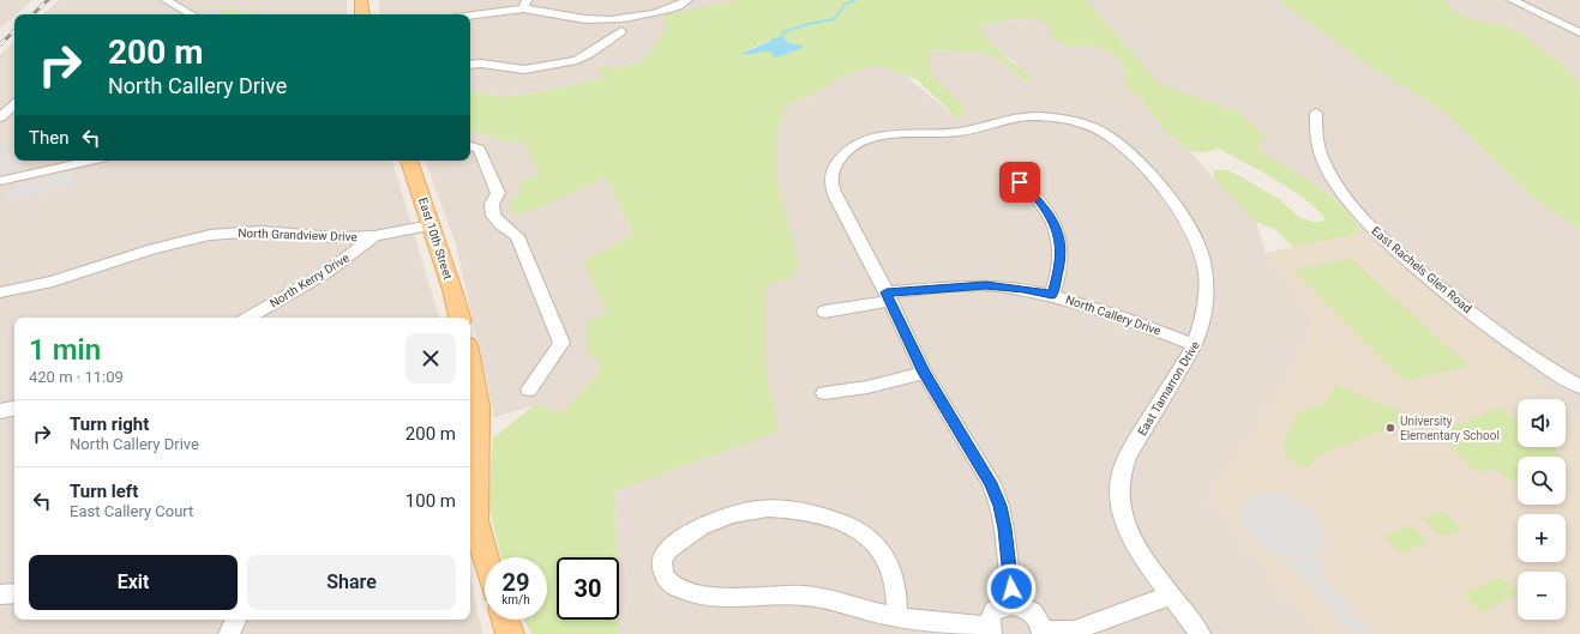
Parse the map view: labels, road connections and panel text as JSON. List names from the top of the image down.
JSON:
{
  "streets": {
    "main road": ["East 10th Street"],
    "street": [
      "North Grandview Drive",
      "East Rachels Glen Road",
      "North Kerry Drive",
      "North Callery Drive",
      "East Tamarron Drive"
    ]
  },
  "crossings": [
    ["North Grandview Drive", "East 10th Street"],
    ["North Grandview Drive", "North Kerry Drive"],
    ["North Callery Drive", "East Tamarron Drive"]
  ],
  "places": ["University Elementary School"],
  "page": {
    "turn": ["200 m", "North Callery Drive"],
    "then": "Then",
    "heading": ["1 min", "420 m · 11:09"],
    "map_buttons": ["+", "−"],
    "list": [
      {
        "name": "Turn right",
        "note": "North Callery Drive",
        "value": "200 m"
      },
      {
        "name": "Turn left",
        "note": "East Callery Court",
        "value": "100 m"
      }
    ],
    "buttons": ["Exit", "Share"],
    "speed": "29 km/h",
    "limit": "30"
  }
}
